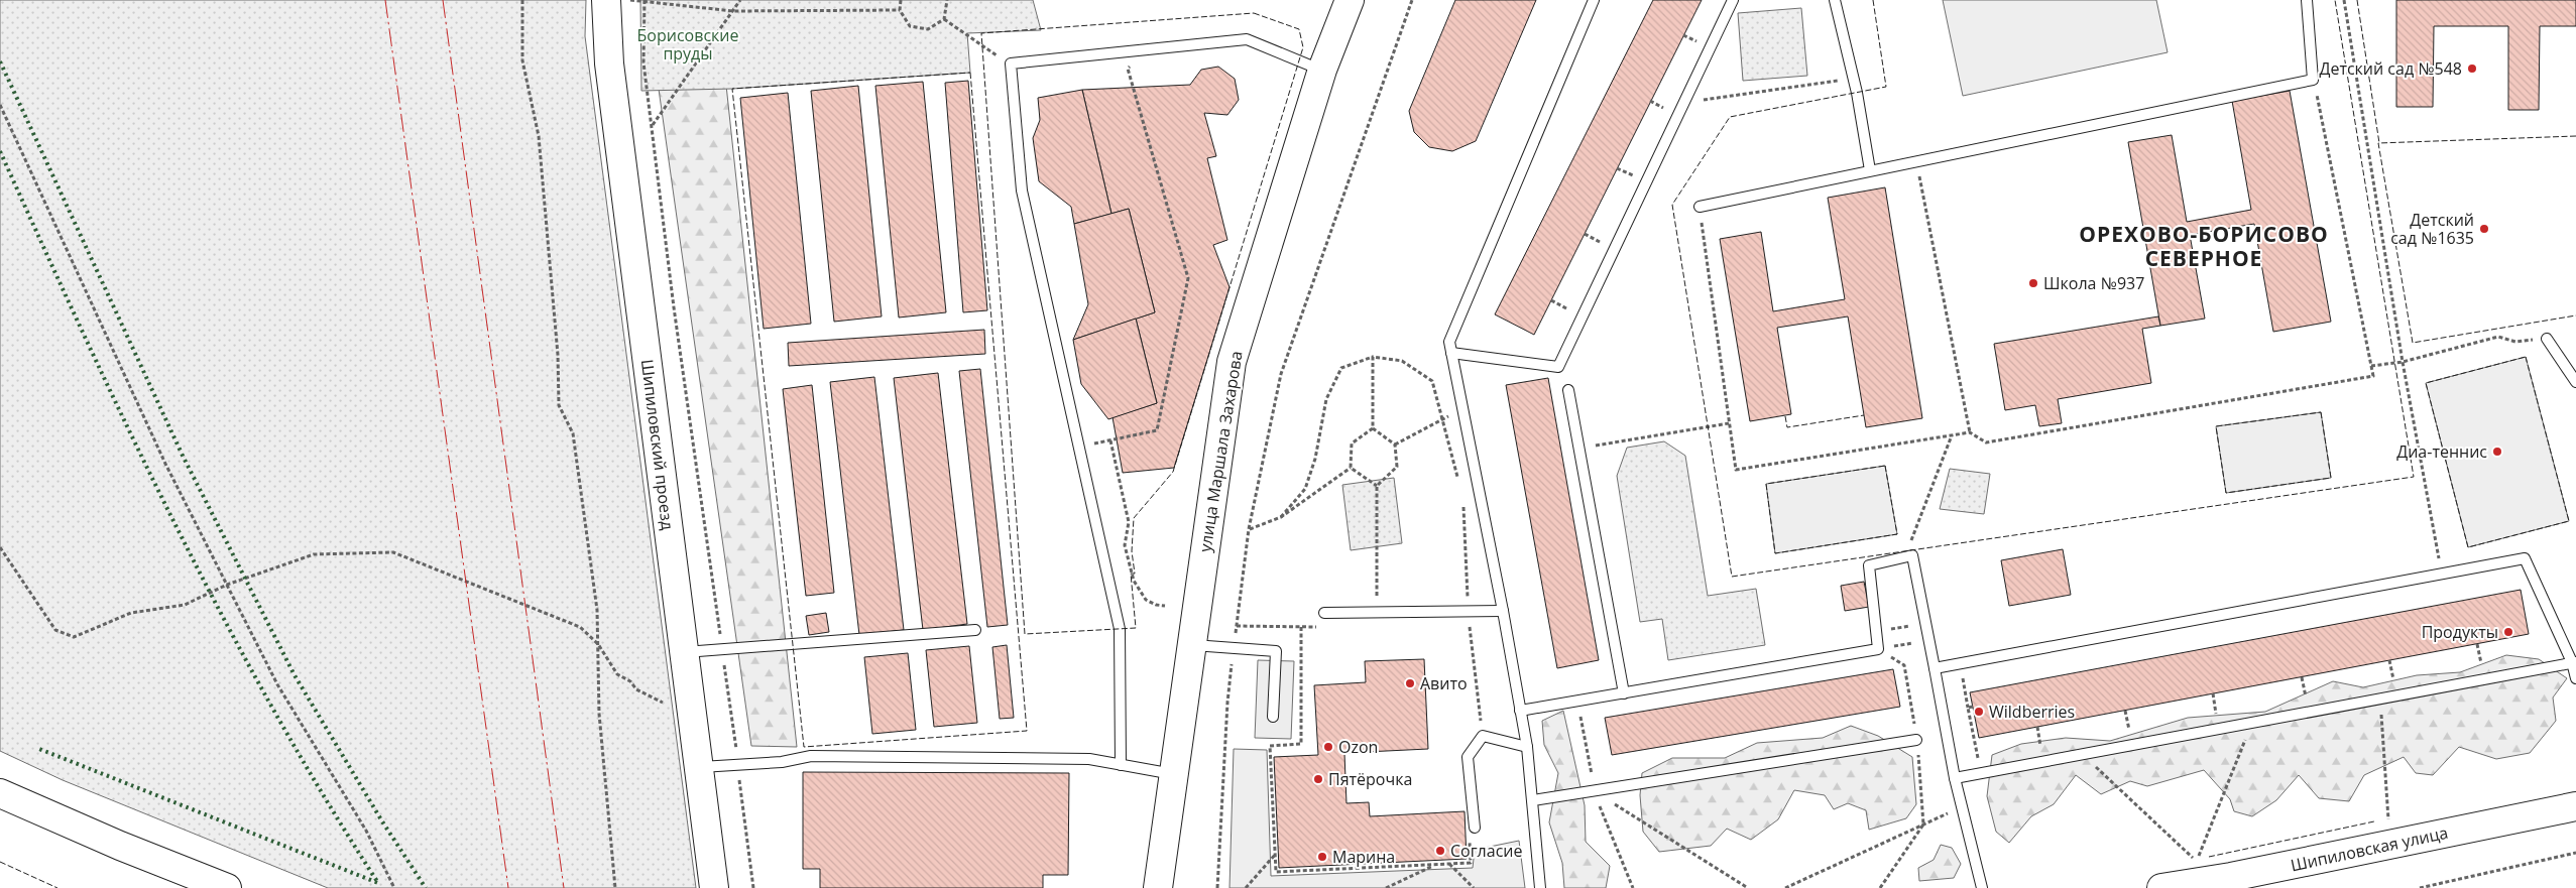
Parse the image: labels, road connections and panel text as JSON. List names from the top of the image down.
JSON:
{
  "streets": {
    "main road": ["Шипиловский проезд", "улица Маршала Захарова", "Шипиловская улица"]
  },
  "districts": ["ОРЕХОВО-БОРИСОВО СЕВЕРНОЕ"],
  "parks": ["Борисовские пруды"],
  "places": [
    "Детский сад №548",
    "Детский сад №1635",
    "Школа №937",
    "Диа-теннис",
    "Продукты",
    "Авито",
    "Wildberries",
    "Ozon",
    "Пятёрочка",
    "Согласие",
    "Марина"
  ]
}
